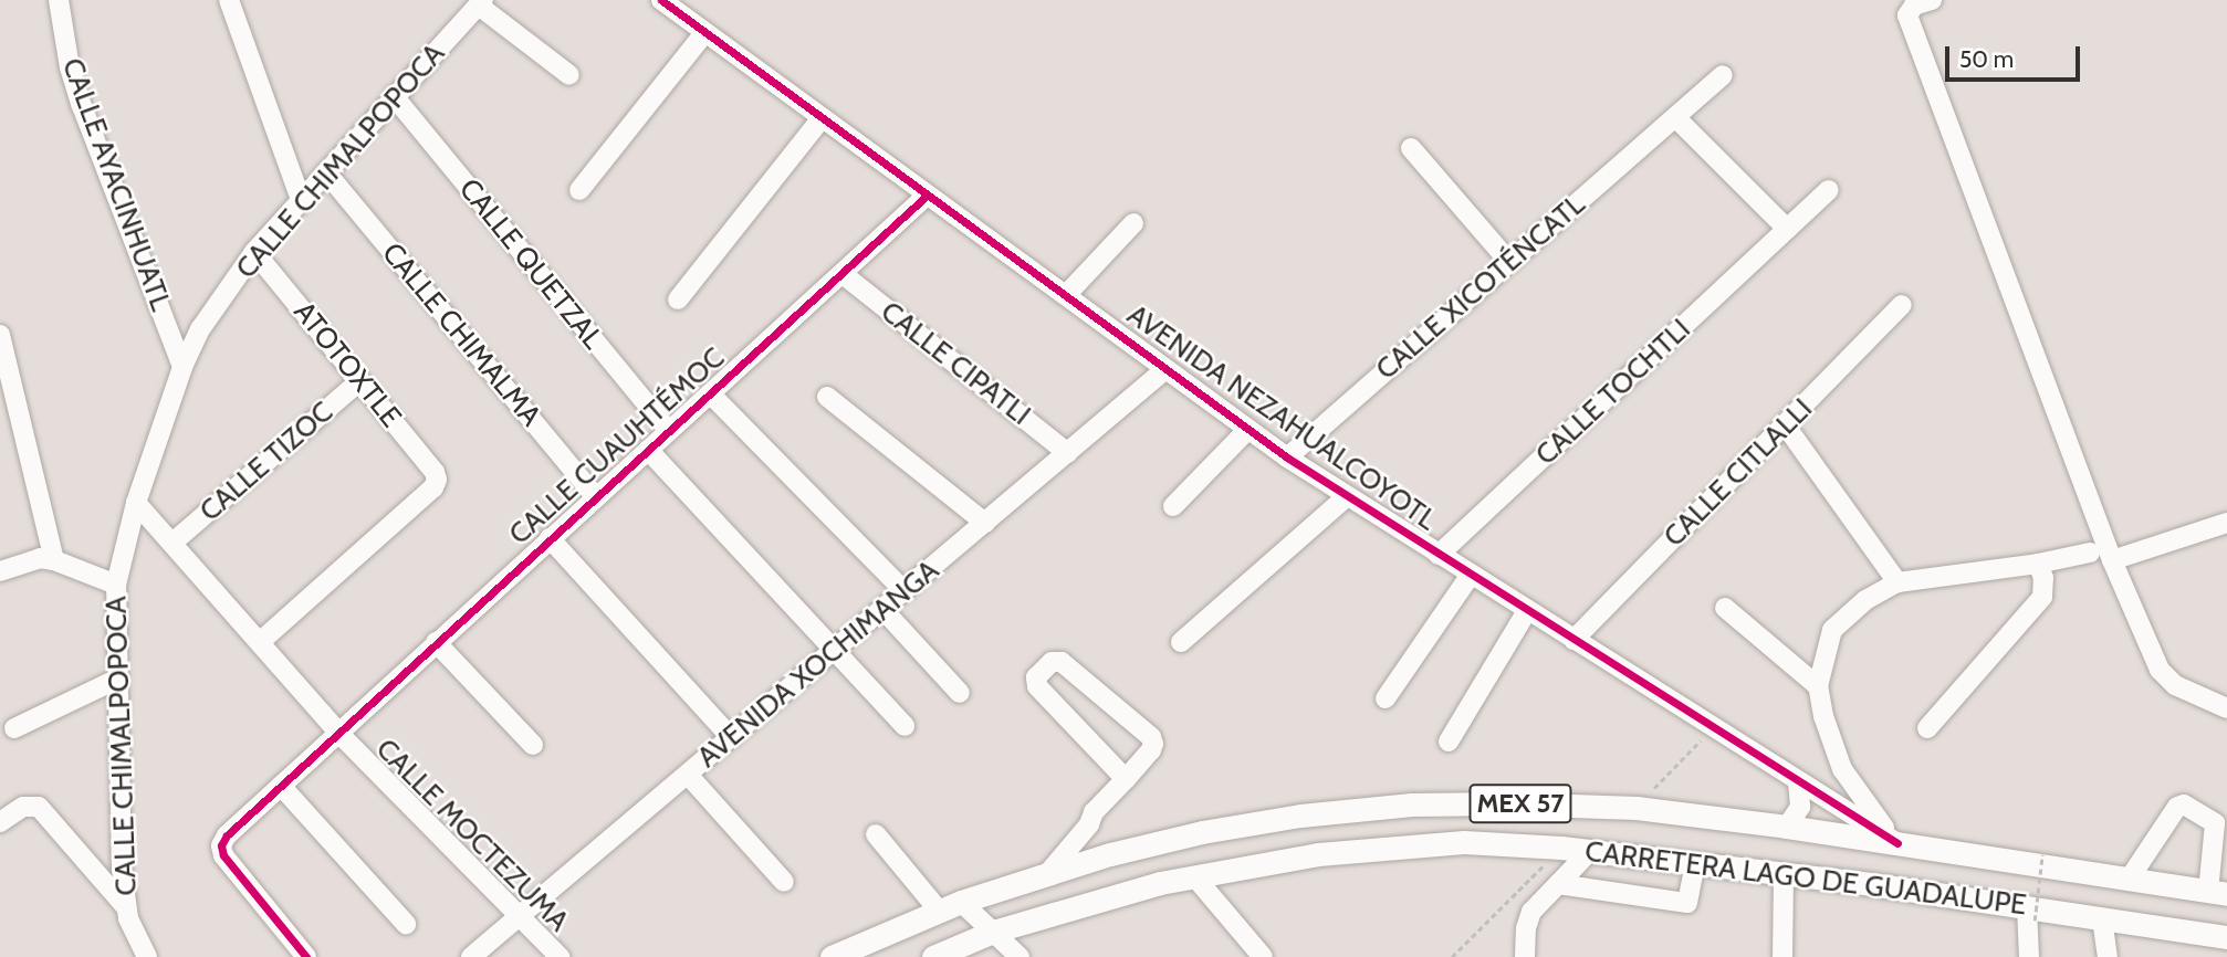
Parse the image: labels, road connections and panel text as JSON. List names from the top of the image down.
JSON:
{
  "streets": {
    "main road": ["MEX 57", "CARRETERA LAGO DE GUADALUPE"],
    "street": [
      "CALLE CHIMALPOPOCA",
      "CALLE AYACINHUATL",
      "CALLE QUETZAL",
      "CALLE XICOTÉNCATL",
      "CALLE CHIMALMA",
      "CALLE CIPATLI",
      "ATOTOXTLE",
      "CALLE TOCHTLI",
      "AVENIDA NEZAHUALCOYOTL",
      "CALLE CUAUHTÉMOC",
      "CALLE TIZOC",
      "CALLE CITLALLI",
      "AVENIDA XOCHIMANGA",
      "CALLE MOCTEZUMA"
    ]
  },
  "crossings": [
    ["CALLE CHIMALPOPOCA", "CALLE AYACINHUATL"],
    ["CALLE CHIMALPOPOCA", "CALLE QUETZAL"],
    ["CALLE CHIMALPOPOCA", "CALLE CHIMALMA"],
    ["CALLE CHIMALPOPOCA", "ATOTOXTLE"],
    ["CALLE CHIMALPOPOCA", "CALLE MOCTEZUMA"],
    ["CALLE QUETZAL", "CALLE CUAUHTÉMOC"],
    ["CALLE XICOTÉNCATL", "AVENIDA NEZAHUALCOYOTL"],
    ["CALLE CHIMALMA", "CALLE CUAUHTÉMOC"],
    ["CALLE CIPATLI", "CALLE CUAUHTÉMOC"],
    ["CALLE CIPATLI", "AVENIDA XOCHIMANGA"],
    ["ATOTOXTLE", "CALLE TIZOC"],
    ["ATOTOXTLE", "CALLE MOCTEZUMA"],
    ["CALLE TOCHTLI", "AVENIDA NEZAHUALCOYOTL"],
    ["AVENIDA NEZAHUALCOYOTL", "CALLE CUAUHTÉMOC"],
    ["AVENIDA NEZAHUALCOYOTL", "CALLE CITLALLI"],
    ["AVENIDA NEZAHUALCOYOTL", "AVENIDA XOCHIMANGA"],
    ["AVENIDA NEZAHUALCOYOTL", "CARRETERA LAGO DE GUADALUPE"],
    ["CALLE CUAUHTÉMOC", "CALLE MOCTEZUMA"],
    ["CALLE TIZOC", "CALLE MOCTEZUMA"],
    ["AVENIDA XOCHIMANGA", "CALLE MOCTEZUMA"]
  ],
  "scale_bar": "50 m"
}
